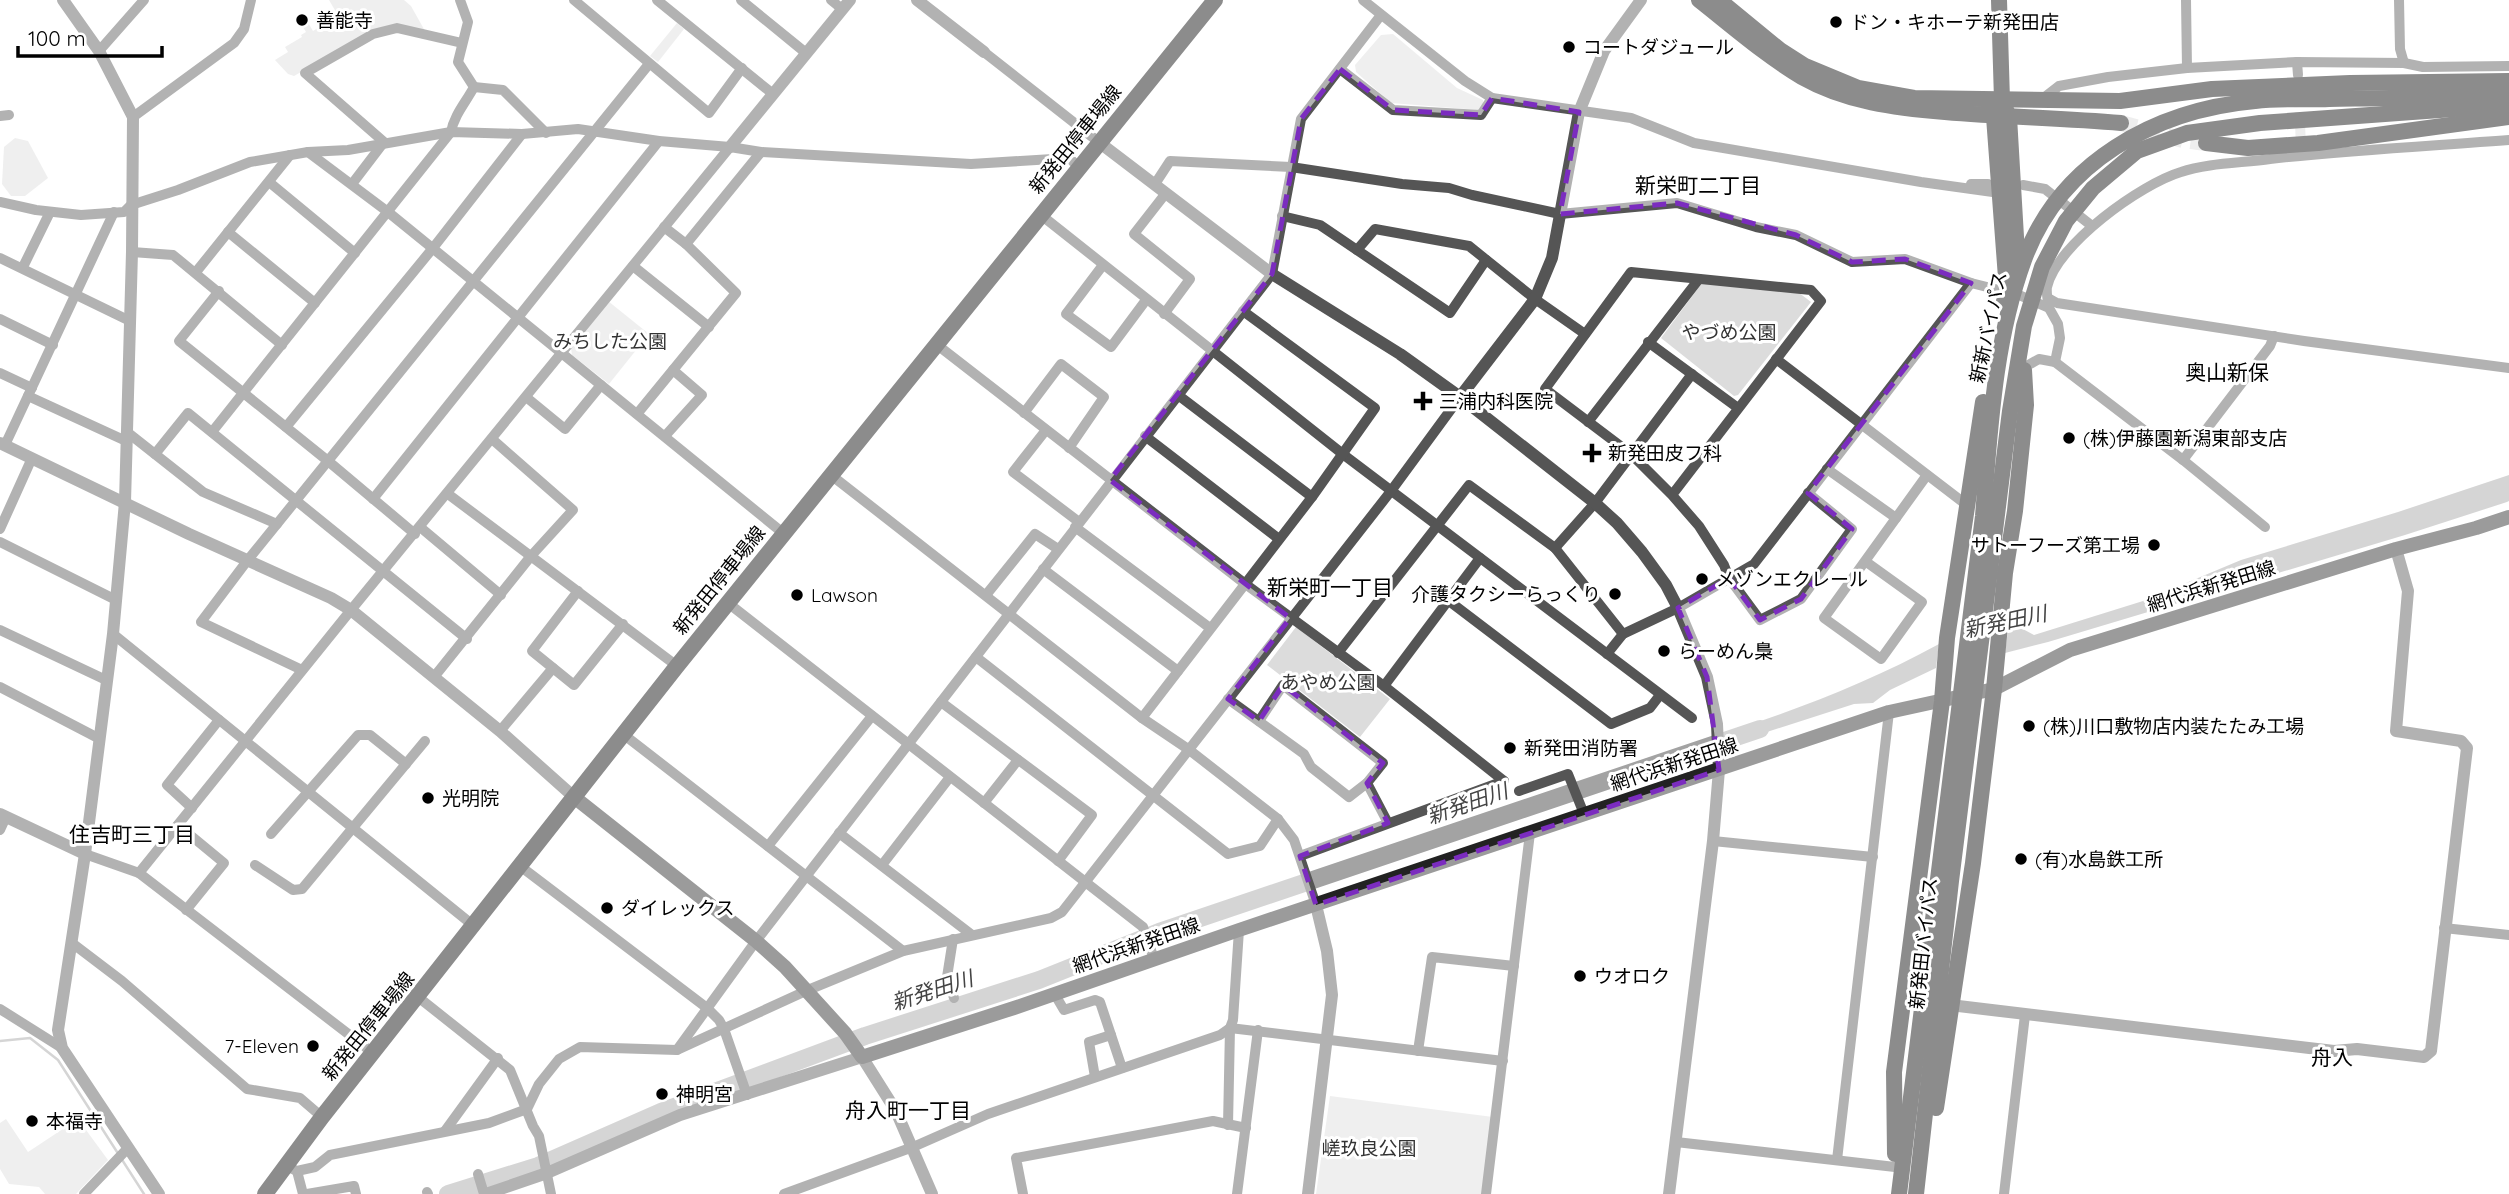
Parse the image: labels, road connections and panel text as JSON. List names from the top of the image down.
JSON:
{
  "streets": {
    "main road": [
      "新発田停車場線",
      "新新バイパス",
      "網代浜新発田線",
      "新発田バイパス"
    ]
  },
  "crossings": [
    ["新新バイパス", "新発田バイパス"]
  ],
  "districts": [
    "新栄町二丁目",
    "奥山新保",
    "新栄町一丁目",
    "住吉町三丁目",
    "舟入",
    "舟入町一丁目"
  ],
  "water": ["新発田川"],
  "parks": [
    "やづめ公園",
    "みちした公園",
    "あやめ公園",
    "嵯玖良公園"
  ],
  "places": {
    "other": [
      "善能寺",
      "ドン・キホーテ新発田店",
      "コートダジュール",
      "(株)伊藤園新潟東部支店",
      "サトーフーズ第工場",
      "メゾンエクレール",
      "介護タクシーらっくり",
      "Lawson",
      "らーめん梟",
      "(株)川口敷物店内装たたみ工場",
      "新発田消防署",
      "光明院",
      "(有)水島鉄工所",
      "ダイレックス",
      "ウオロク",
      "7-Eleven",
      "神明宮",
      "本福寺"
    ],
    "health": ["三浦内科医院", "新発田皮フ科"]
  },
  "scale_bar": "100 m"
}
